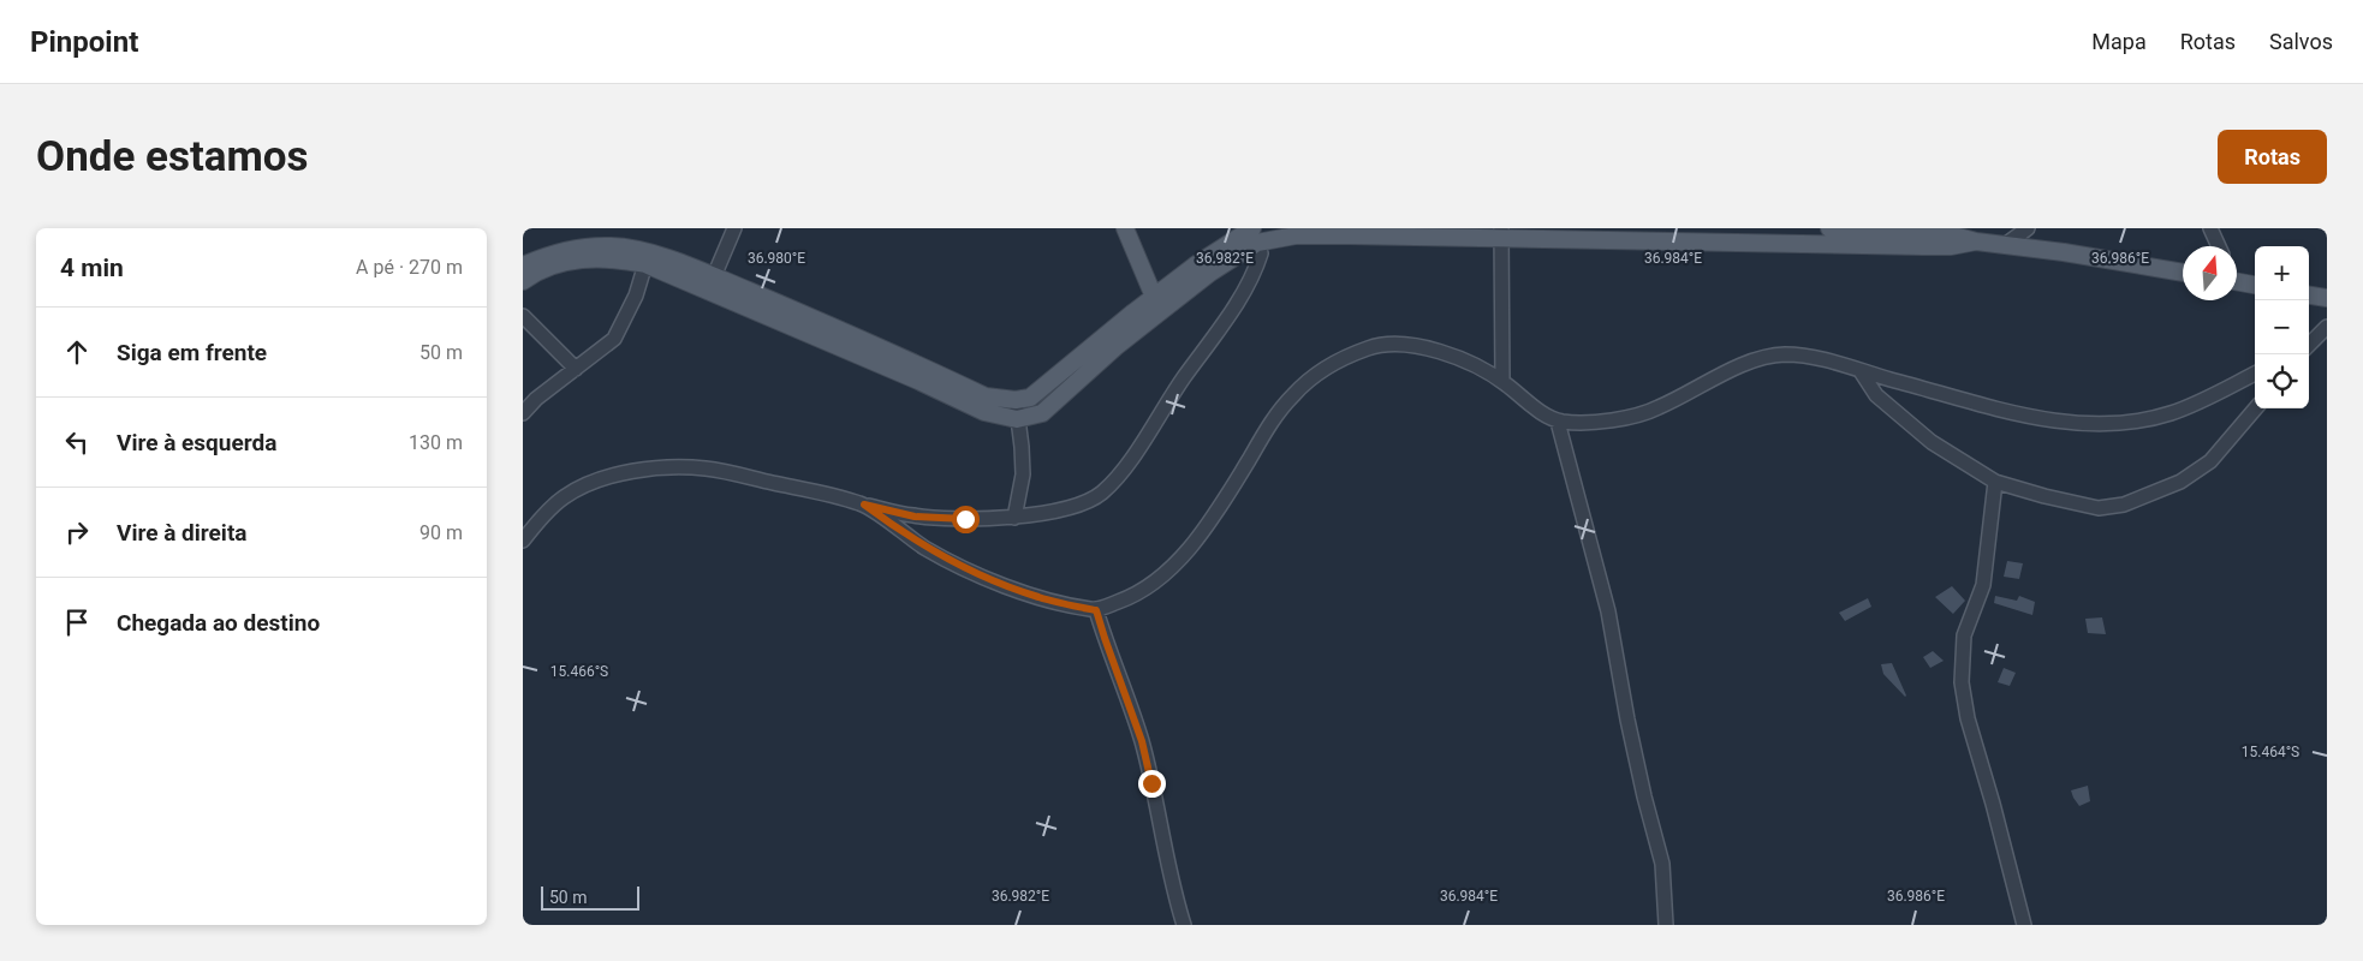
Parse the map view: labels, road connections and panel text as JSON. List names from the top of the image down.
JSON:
{
  "scale_bar": "50 m",
  "north": "top",
  "page": {
    "header": "Pinpoint",
    "nav": ["Mapa", "Rotas", "Salvos"],
    "buttons": "Rotas",
    "title": "Onde estamos",
    "heading": ["4 min", "A pé · 270 m"],
    "map_buttons": ["+", "−"],
    "list": [
      ["Siga em frente", "50 m"],
      ["Vire à esquerda", "130 m"],
      ["Vire à direita", "90 m"],
      "Chegada ao destino"
    ],
    "scale": "50 m"
  },
  "coordinates": [
    "36.980°E",
    "36.982°E",
    "36.984°E",
    "36.986°E",
    "15.466°S",
    "15.464°S"
  ]
}
